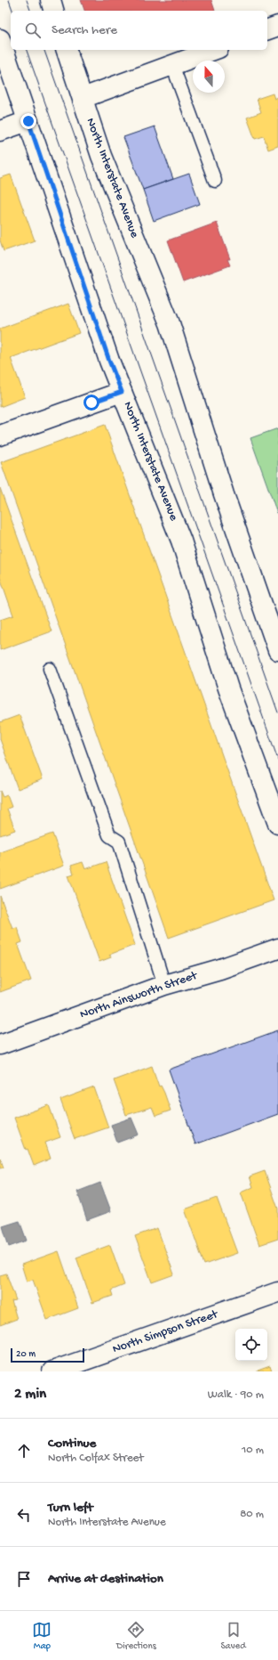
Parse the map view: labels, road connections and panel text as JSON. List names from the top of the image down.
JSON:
{
  "streets": {
    "street": ["North Interstate Avenue", "North Ainsworth Street", "North Simpson Street"]
  },
  "scale_bar": "20 m",
  "north": "top",
  "page": {
    "search": "Search here",
    "scale": "20 m",
    "heading": ["2 min", "Walk · 90 m"],
    "list": [
      ["Continue", "North Colfax Street", "10 m"],
      ["Turn left", "North Interstate Avenue", "80 m"],
      "Arrive at destination"
    ],
    "nav": ["Map", "Directions", "Saved"]
  }
}
